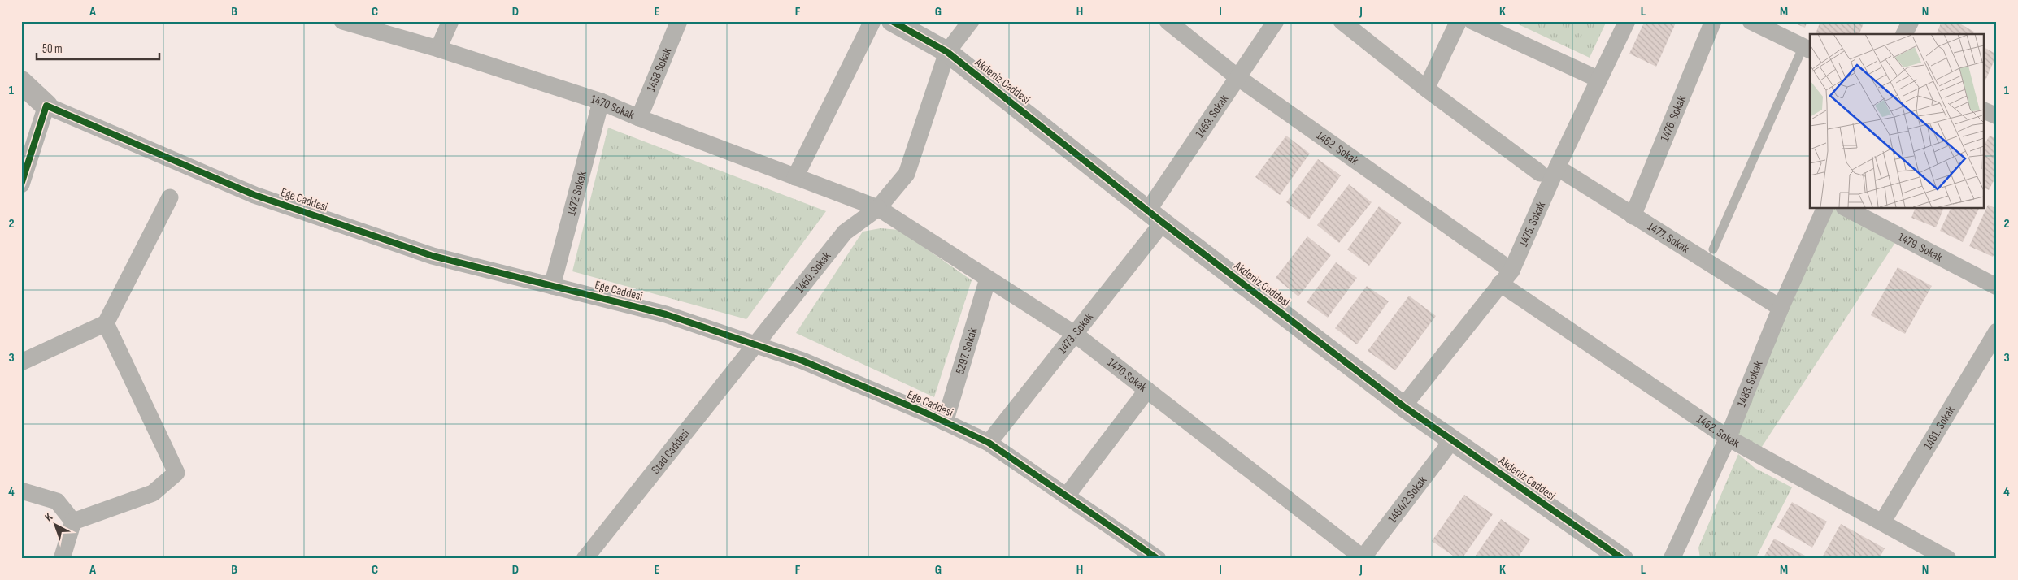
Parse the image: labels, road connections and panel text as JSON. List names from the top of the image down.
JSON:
{
  "streets": {
    "main road": ["Ege Caddesi"],
    "street": [
      "1458 Sokak",
      "Akdeniz Caddesi",
      "1470 Sokak",
      "1469. Sokak",
      "1476. Sokak",
      "1462. Sokak",
      "1472 Sokak",
      "1475. Sokak",
      "1477. Sokak",
      "1479. Sokak",
      "1460. Sokak",
      "1473. Sokak",
      "5297. Sokak",
      "1483. Sokak",
      "1481. Sokak",
      "Stad Caddesi",
      "1484/2 Sokak"
    ]
  },
  "crossings": [
    ["1458 Sokak", "1470 Sokak"],
    ["Akdeniz Caddesi", "1469. Sokak"],
    ["Akdeniz Caddesi", "1475. Sokak"],
    ["Akdeniz Caddesi", "1473. Sokak"],
    ["Akdeniz Caddesi", "1484/2 Sokak"],
    ["1470 Sokak", "1472 Sokak"],
    ["1470 Sokak", "1460. Sokak"],
    ["1470 Sokak", "1473. Sokak"],
    ["1470 Sokak", "5297. Sokak"],
    ["1470 Sokak", "1484/2 Sokak"],
    ["1469. Sokak", "1462. Sokak"],
    ["1469. Sokak", "1473. Sokak"],
    ["1476. Sokak", "1477. Sokak"],
    ["1462. Sokak", "1475. Sokak"],
    ["1462. Sokak", "1483. Sokak"],
    ["1462. Sokak", "1481. Sokak"],
    ["1472 Sokak", "Ege Caddesi"],
    ["Ege Caddesi", "1460. Sokak"],
    ["Ege Caddesi", "1473. Sokak"],
    ["Ege Caddesi", "5297. Sokak"],
    ["Ege Caddesi", "Stad Caddesi"],
    ["1475. Sokak", "1477. Sokak"],
    ["1477. Sokak", "1483. Sokak"],
    ["1460. Sokak", "Stad Caddesi"]
  ],
  "scale_bar": "50 m",
  "north": "top left",
  "grid": {
    "columns": [
      "A",
      "B",
      "C",
      "D",
      "E",
      "F",
      "G",
      "H",
      "I",
      "J",
      "K",
      "L",
      "M",
      "N"
    ],
    "rows": [
      "1",
      "2",
      "3",
      "4"
    ]
  }
}
